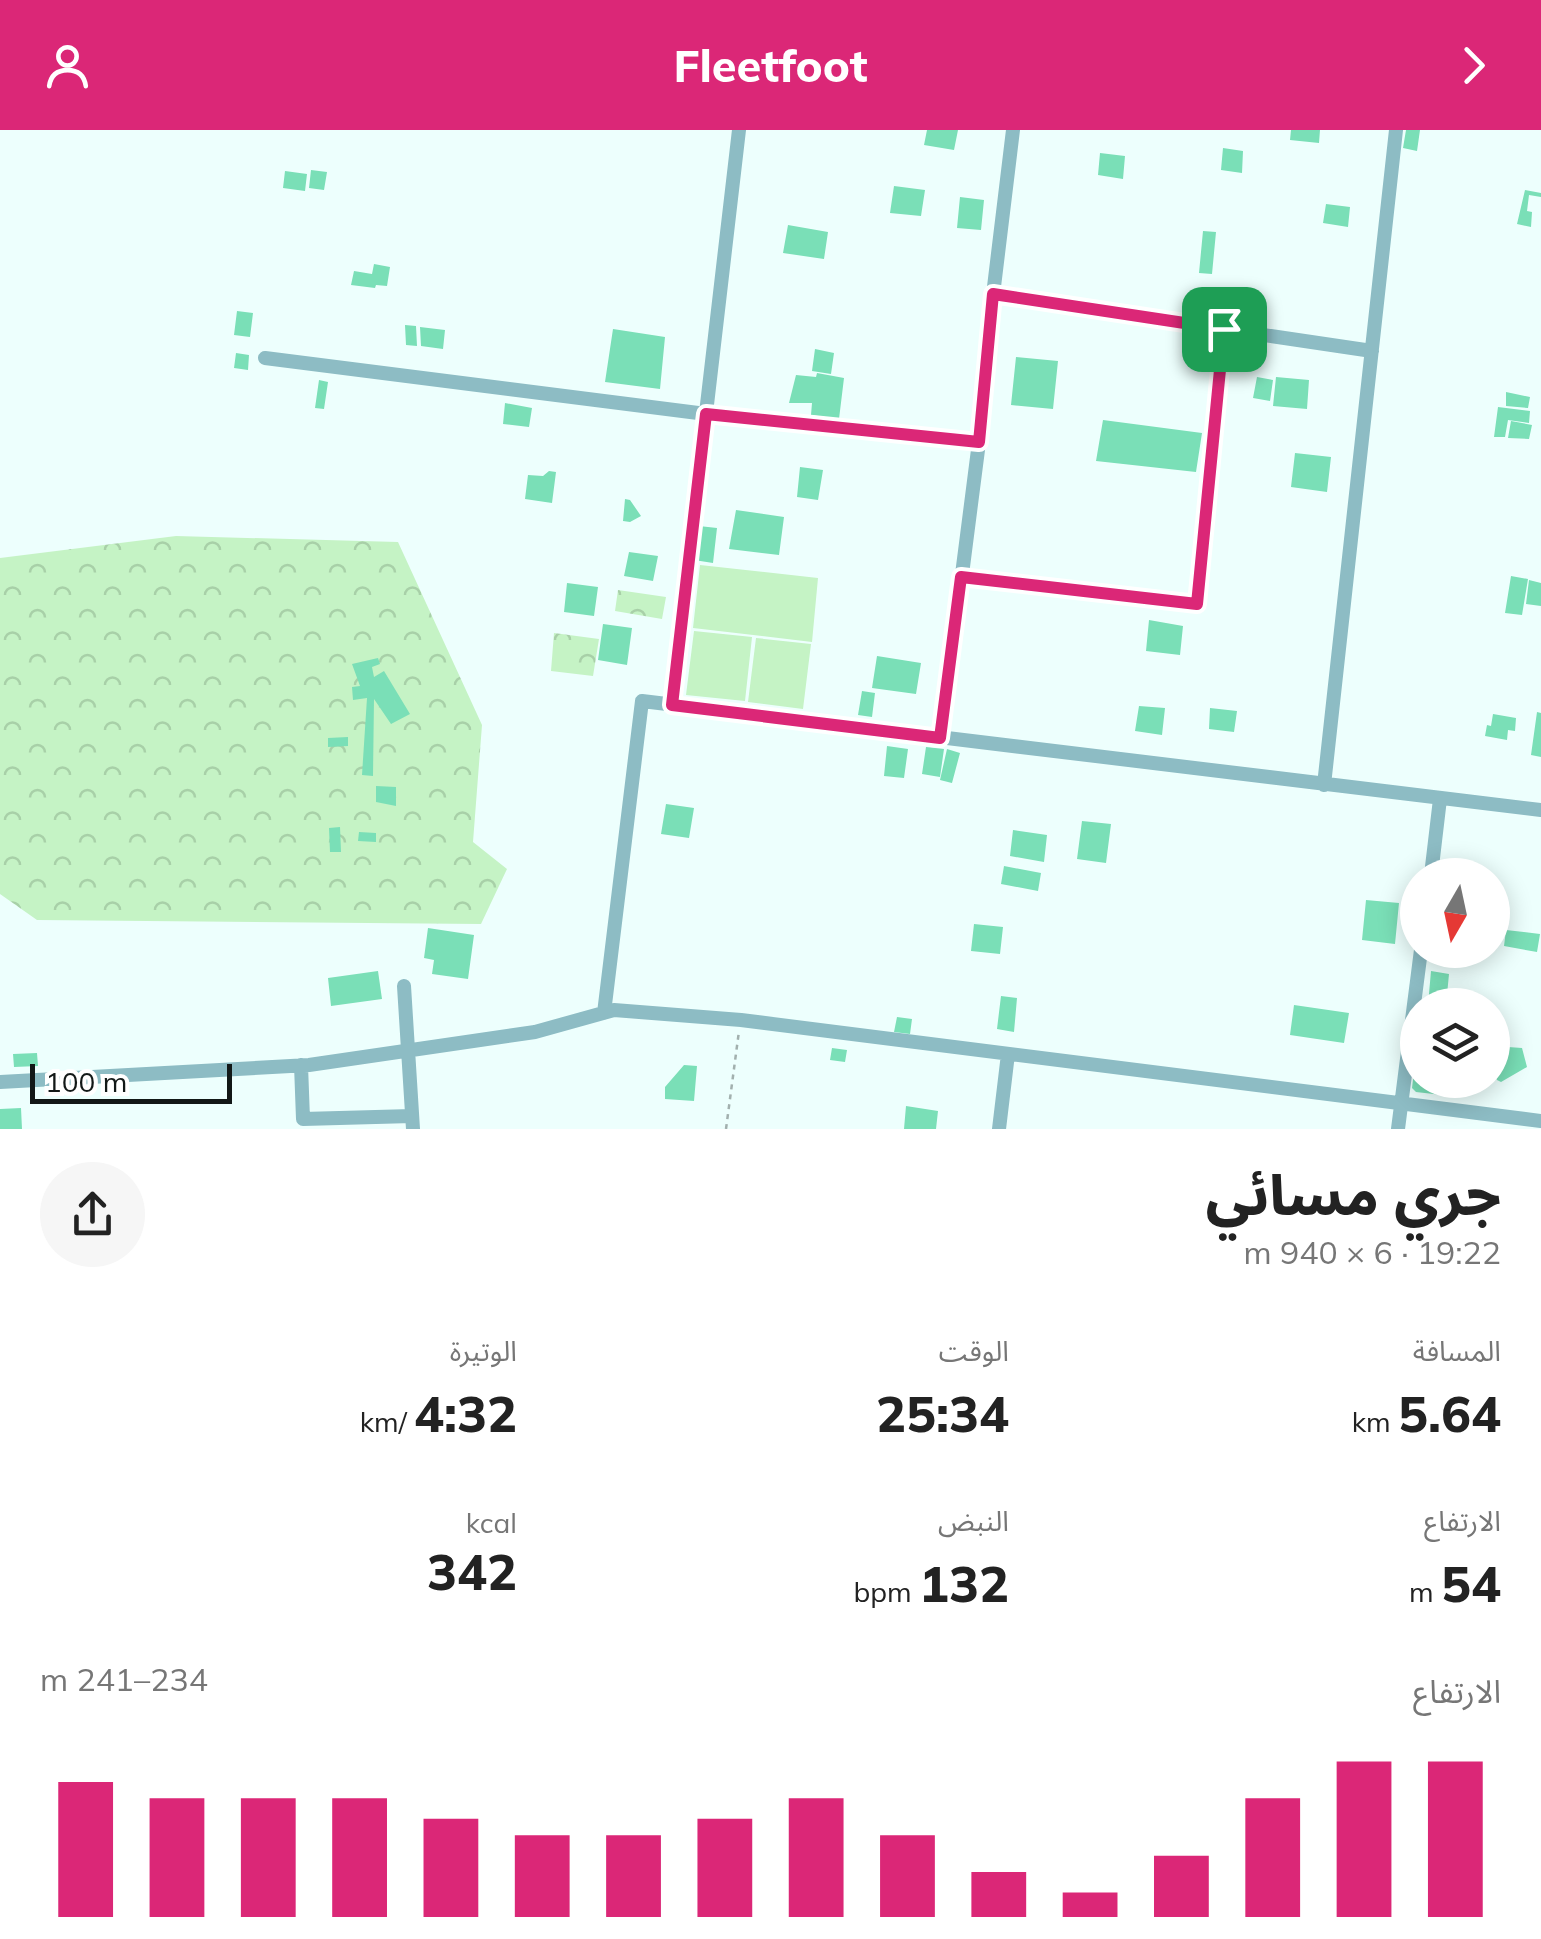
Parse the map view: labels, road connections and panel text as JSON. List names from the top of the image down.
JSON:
{
  "scale_bar": "100 m",
  "north": "bottom",
  "page": {
    "header": "Fleetfoot",
    "scale": "100 m",
    "heading": ["جري مسائي", "19:22 · 6 × 940 m"],
    "stats": [
      ["المسافة", "5.64 km"],
      ["الوقت", "25:34"],
      ["الوتيرة", "4:32 /km"],
      ["الارتفاع", "54 m"],
      ["النبض", "132 bpm"],
      ["kcal", "342"]
    ],
    "chart": ["الارتفاع", "234–241 m"]
  }
}
